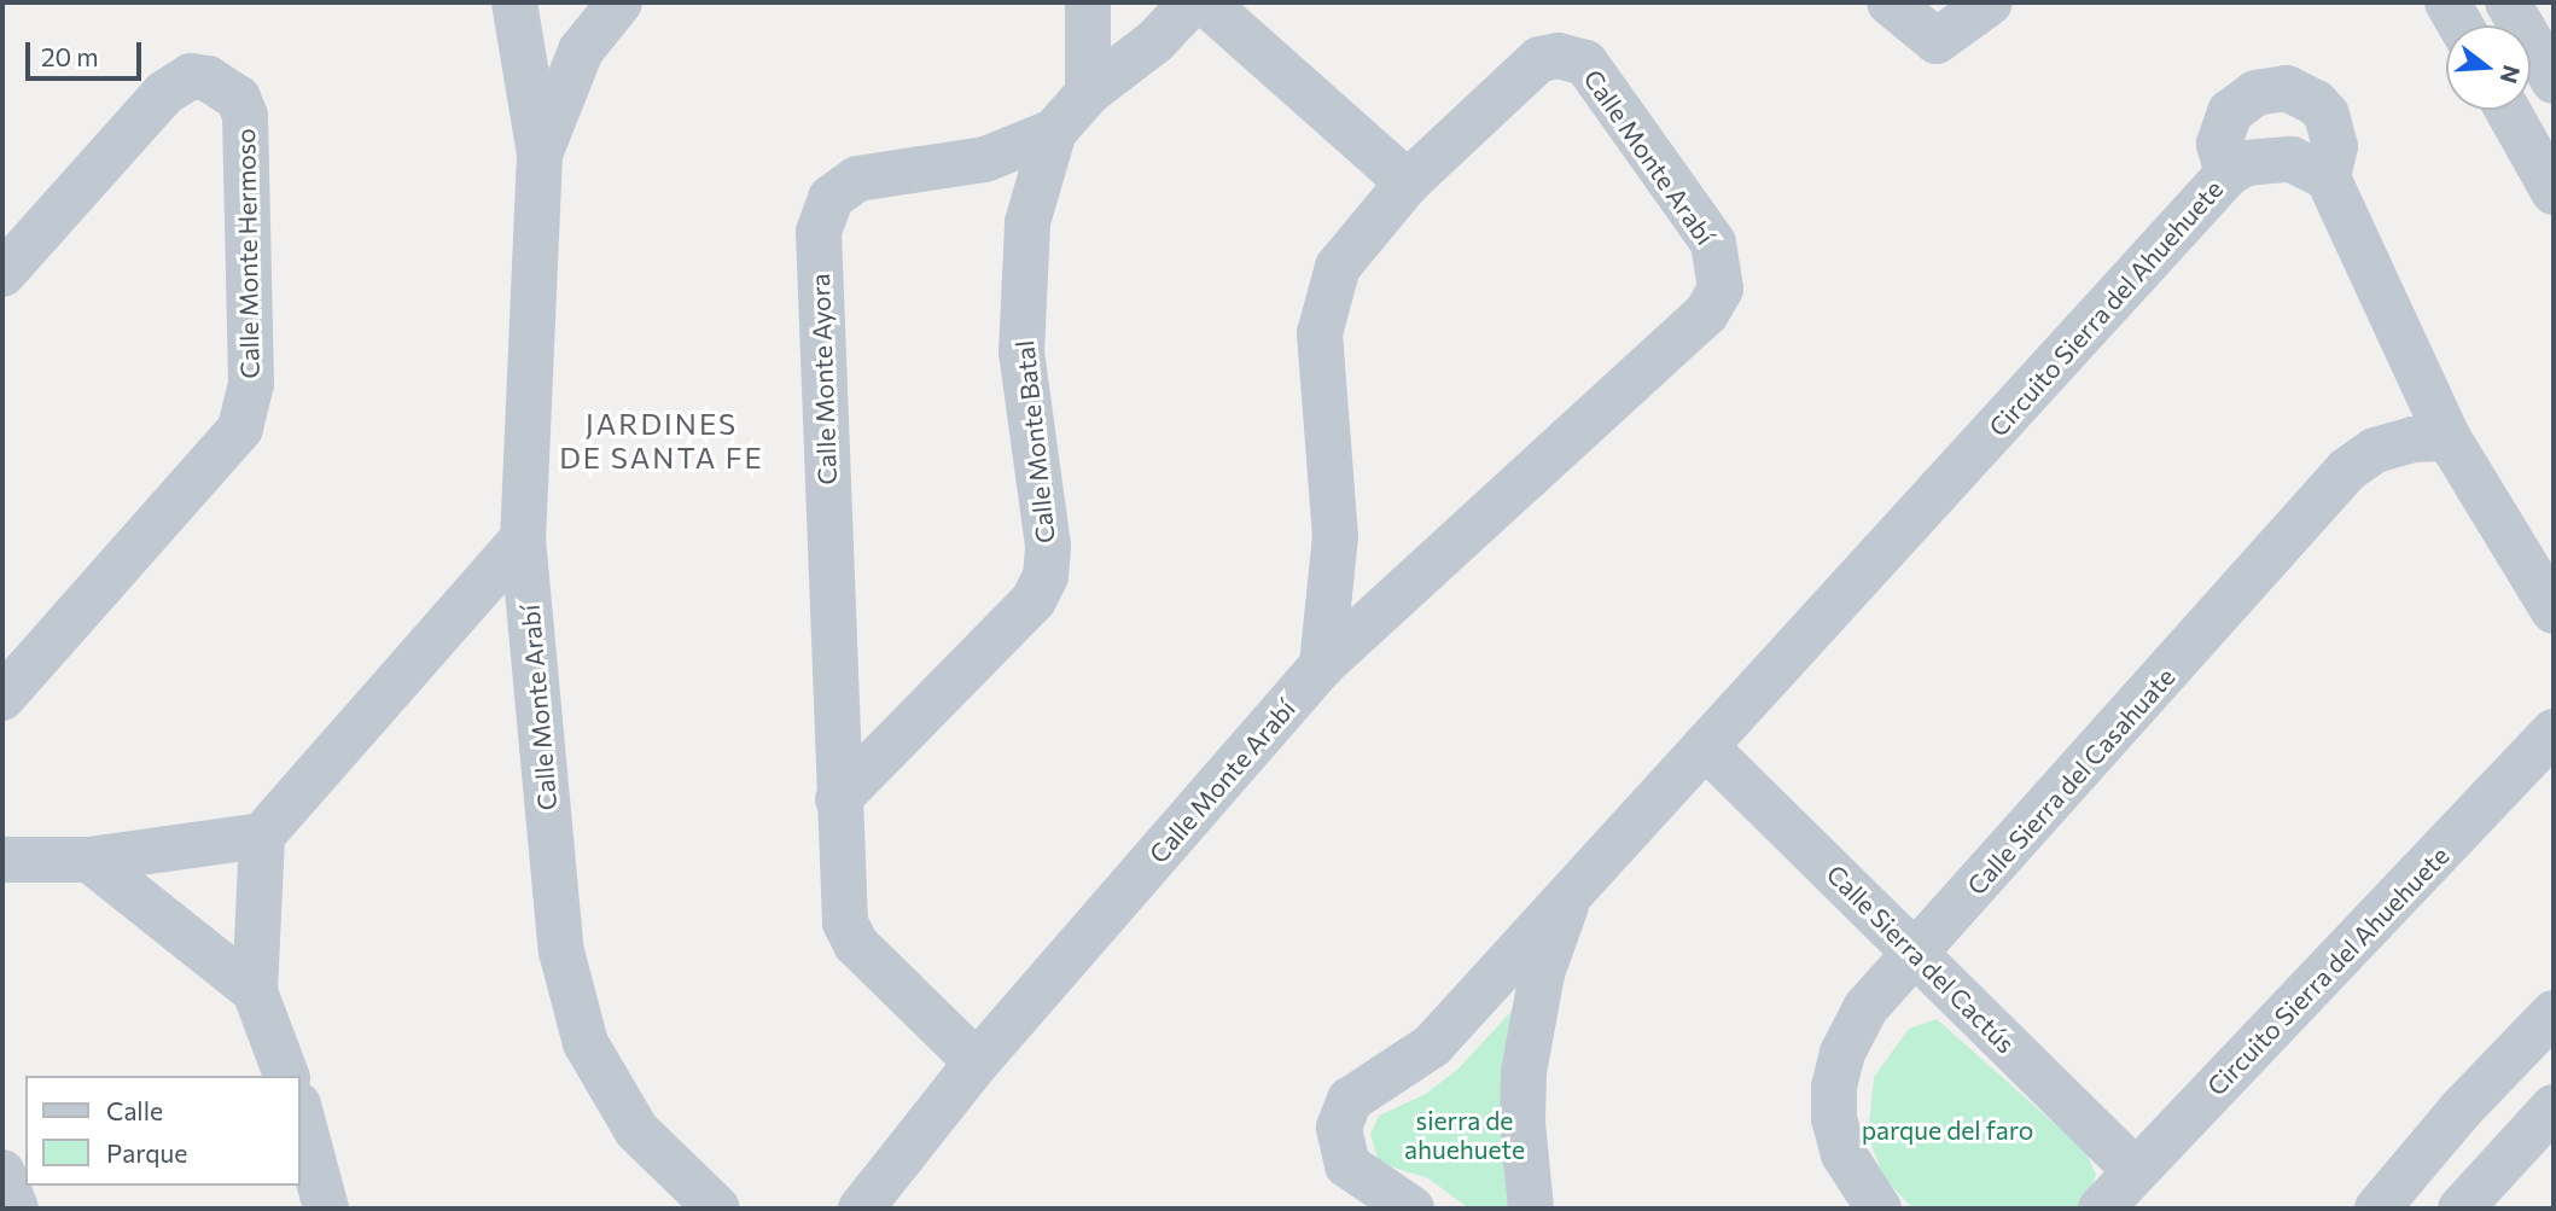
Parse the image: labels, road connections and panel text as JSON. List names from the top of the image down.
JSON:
{
  "streets": {
    "street": [
      "Calle Monte Arabí",
      "Calle Monte Hermoso",
      "Circuito Sierra del Ahuehuete",
      "Calle Monte Ayora",
      "Calle Monte Batal",
      "Calle Sierra del Casahuate",
      "Calle Sierra del Cactús"
    ]
  },
  "crossings": [
    ["Circuito Sierra del Ahuehuete", "Calle Sierra del Cactús"],
    ["Calle Monte Ayora", "Calle Monte Batal"],
    ["Calle Sierra del Casahuate", "Calle Sierra del Cactús"]
  ],
  "districts": ["JARDINES DE SANTA FE"],
  "parks": ["sierra de ahuehuete", "parque del faro"],
  "legend": ["Calle", "Parque"],
  "scale_bar": "20 m",
  "north": "right"
}
